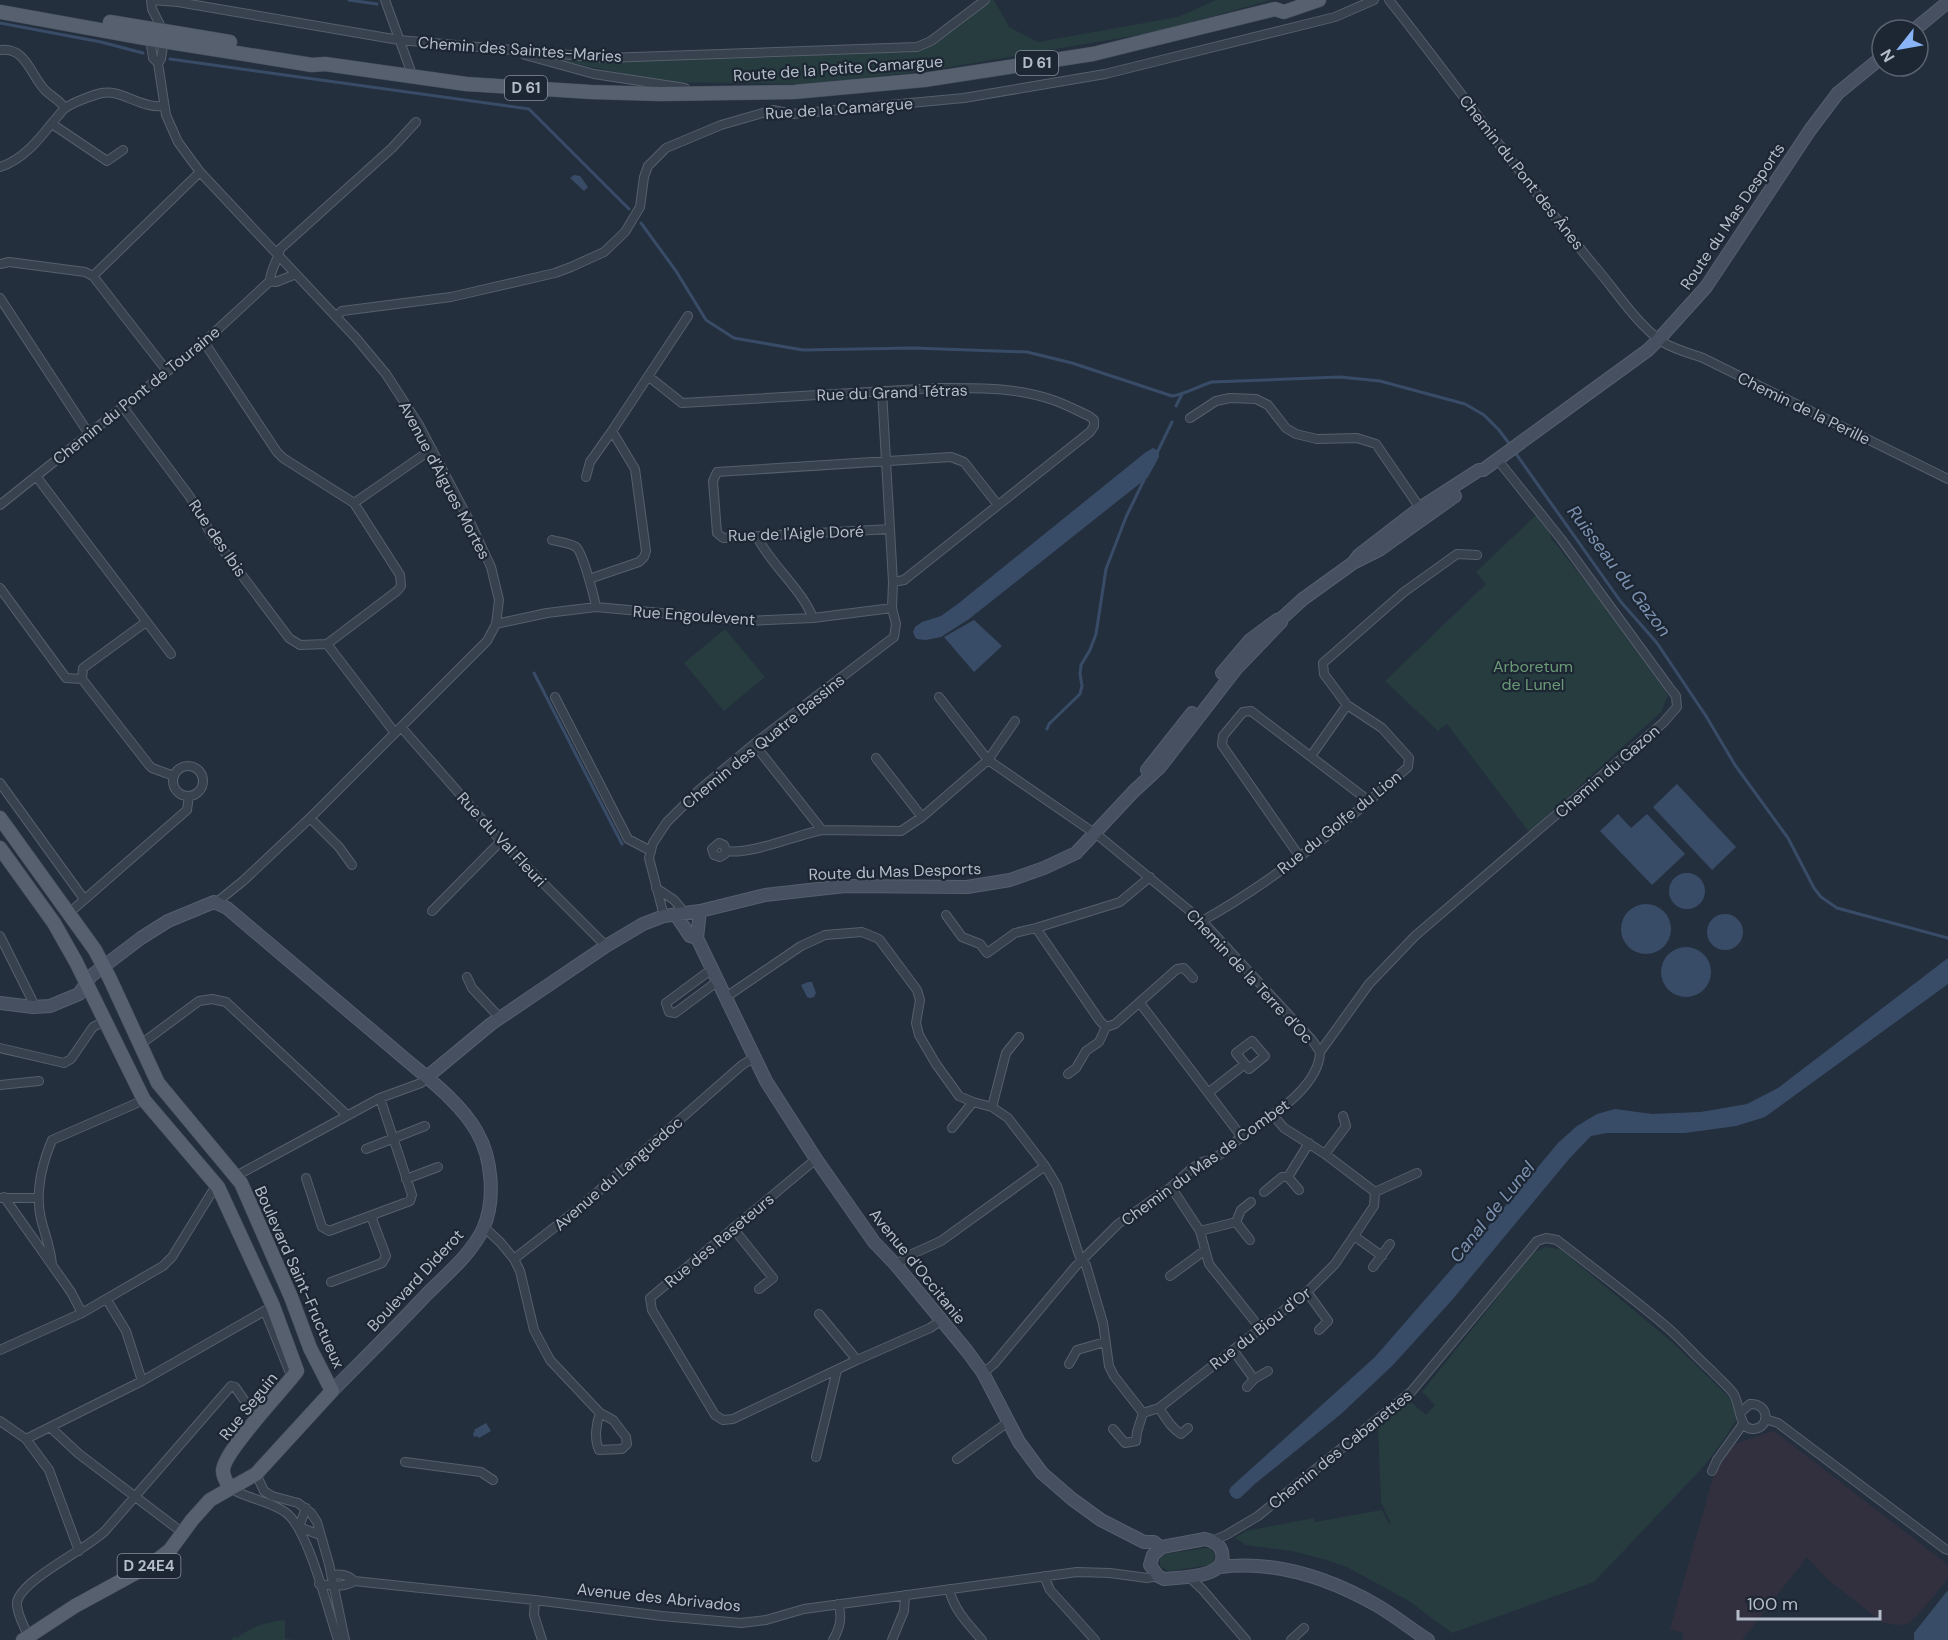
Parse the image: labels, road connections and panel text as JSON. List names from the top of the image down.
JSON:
{
  "streets": {
    "main road": [
      "D 61",
      "Route de la Petite Camargue",
      "Boulevard Saint-Fructueux",
      "Boulevard Diderot",
      "Rue Seguin",
      "D 24E4"
    ],
    "street": [
      "Chemin des Saintes-Maries",
      "Rue de la Camargue",
      "Chemin du Pont des Ânes",
      "Route du Mas Desports",
      "Rue du Grand Tétras",
      "Chemin du Pont de Touraine",
      "Chemin de la Perille",
      "Avenue d'Aigues Mortes",
      "Rue de l'Aigle Doré",
      "Rue des Ibis",
      "Rue Engoulevent",
      "Chemin des Quatre Bassins",
      "Chemin du Gazon",
      "Rue du Golfe du Lion",
      "Rue du Val Fleuri",
      "Chemin de la Terre d'Oc",
      "Chemin du Mas de Combet",
      "Avenue du Languedoc",
      "Rue des Raseteurs",
      "Avenue d'Occitanie",
      "Rue du Biou d'Or",
      "Chemin des Cabanettes",
      "Avenue des Abrivados"
    ]
  },
  "crossings": [
    ["Route de la Petite Camargue", "Avenue d'Aigues Mortes"],
    ["Rue de la Camargue", "Avenue d'Aigues Mortes"],
    ["Chemin du Pont des Ânes", "Route du Mas Desports"],
    ["Chemin du Pont des Ânes", "Chemin de la Perille"],
    ["Route du Mas Desports", "Chemin de la Perille"],
    ["Route du Mas Desports", "Chemin du Gazon"],
    ["Route du Mas Desports", "Rue du Val Fleuri"],
    ["Route du Mas Desports", "Chemin de la Terre d'Oc"],
    ["Route du Mas Desports", "Avenue d'Occitanie"],
    ["Route du Mas Desports", "Boulevard Diderot"],
    ["Chemin du Pont de Touraine", "Avenue d'Aigues Mortes"],
    ["Chemin du Pont de Touraine", "Rue des Ibis"],
    ["Avenue d'Aigues Mortes", "Rue Engoulevent"],
    ["Rue des Ibis", "Rue du Val Fleuri"],
    ["Rue Engoulevent", "Chemin des Quatre Bassins"],
    ["Chemin du Gazon", "Chemin de la Terre d'Oc"],
    ["Chemin du Gazon", "Chemin du Mas de Combet"],
    ["Rue du Golfe du Lion", "Chemin de la Terre d'Oc"],
    ["Chemin de la Terre d'Oc", "Chemin du Mas de Combet"],
    ["Chemin du Mas de Combet", "Avenue d'Occitanie"],
    ["Avenue du Languedoc", "Avenue d'Occitanie"],
    ["Rue des Raseteurs", "Avenue d'Occitanie"],
    ["Avenue d'Occitanie", "Avenue des Abrivados"],
    ["Boulevard Saint-Fructueux", "Boulevard Diderot"],
    ["Boulevard Diderot", "Rue Seguin"],
    ["Boulevard Diderot", "D 24E4"],
    ["Rue Seguin", "D 24E4"]
  ],
  "water": ["Ruisseau du Gazon", "Canal de Lunel"],
  "parks": ["Arboretum de Lunel"],
  "scale_bar": "100 m",
  "north": "bottom left"
}
